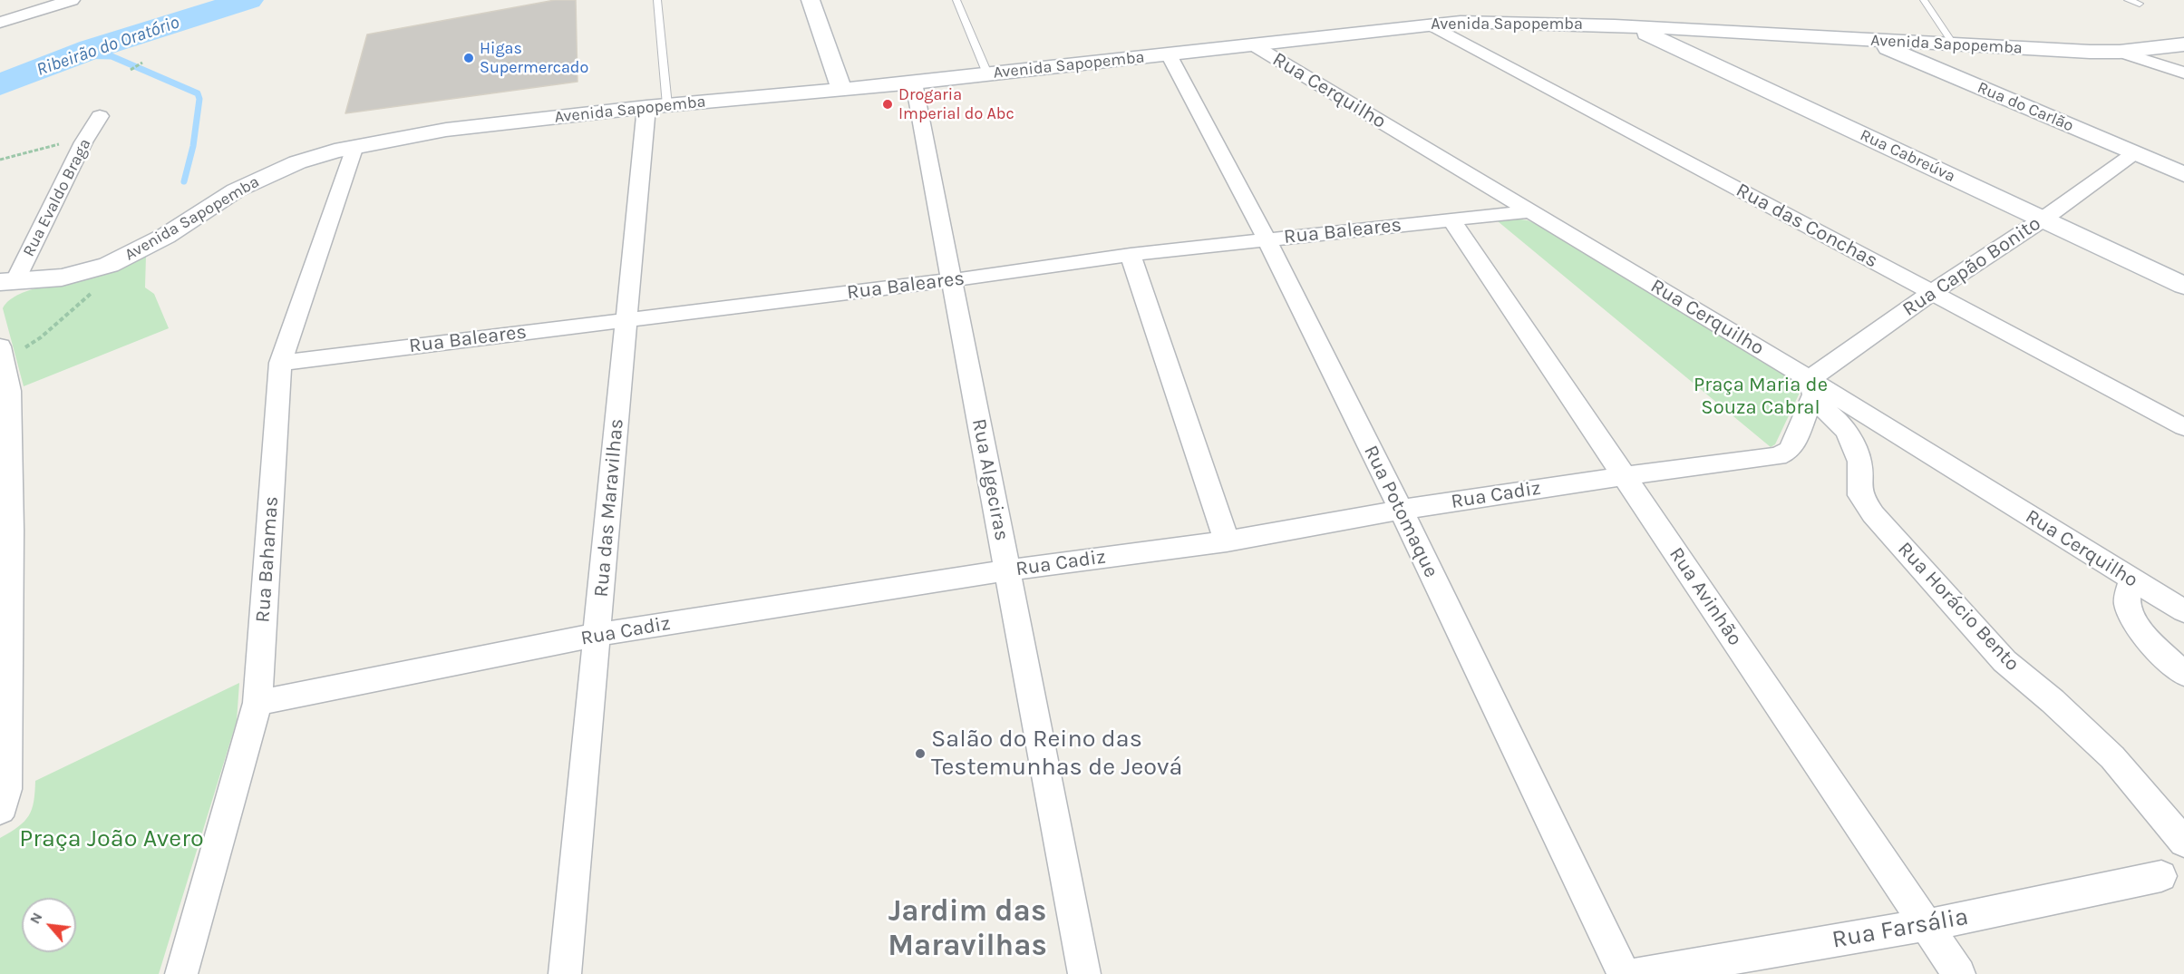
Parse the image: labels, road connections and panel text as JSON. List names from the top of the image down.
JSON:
{
  "streets": {
    "main road": ["Avenida Sapopemba", "Rua do Carlão", "Rua Cabreúva"],
    "street": [
      "Rua Cerquilho",
      "Rua Evaldo Braga",
      "Rua das Conchas",
      "Rua Baleares",
      "Rua Capão Bonito",
      "Rua Algeciras",
      "Rua Cadiz",
      "Rua das Maravilhas",
      "Rua Potomaque",
      "Rua Bahamas",
      "Rua Avinhão",
      "Rua Horácio Bento",
      "Rua Farsália"
    ]
  },
  "crossings": [
    ["Avenida Sapopemba", "Rua Cerquilho"],
    ["Avenida Sapopemba", "Rua do Carlão"],
    ["Avenida Sapopemba", "Rua Cabreúva"],
    ["Avenida Sapopemba", "Rua Evaldo Braga"],
    ["Avenida Sapopemba", "Rua das Conchas"],
    ["Avenida Sapopemba", "Rua Algeciras"],
    ["Avenida Sapopemba", "Rua das Maravilhas"],
    ["Avenida Sapopemba", "Rua Potomaque"],
    ["Avenida Sapopemba", "Rua Bahamas"],
    ["Rua Cerquilho", "Rua Baleares"],
    ["Rua Cerquilho", "Rua Capão Bonito"],
    ["Rua Cerquilho", "Rua Cadiz"],
    ["Rua Cerquilho", "Rua Horácio Bento"],
    ["Rua do Carlão", "Rua Capão Bonito"],
    ["Rua Cabreúva", "Rua Capão Bonito"],
    ["Rua das Conchas", "Rua Capão Bonito"],
    ["Rua Baleares", "Rua Algeciras"],
    ["Rua Baleares", "Rua das Maravilhas"],
    ["Rua Baleares", "Rua Potomaque"],
    ["Rua Baleares", "Rua Bahamas"],
    ["Rua Baleares", "Rua Avinhão"],
    ["Rua Capão Bonito", "Rua Cadiz"],
    ["Rua Capão Bonito", "Rua Horácio Bento"],
    ["Rua Algeciras", "Rua Cadiz"],
    ["Rua Cadiz", "Rua das Maravilhas"],
    ["Rua Cadiz", "Rua Potomaque"],
    ["Rua Cadiz", "Rua Bahamas"],
    ["Rua Cadiz", "Rua Avinhão"],
    ["Rua Cadiz", "Rua Horácio Bento"],
    ["Rua Avinhão", "Rua Farsália"]
  ],
  "districts": ["Jardim das Maravilhas"],
  "water": ["Ribeirão do Oratório"],
  "parks": ["Praça Maria de Souza Cabral", "Praça João Avero"],
  "places": ["Higas Supermercado", "Drogaria Imperial do Abc", "Salão do Reino das Testemunhas de Jeová"],
  "north": "top left"
}
